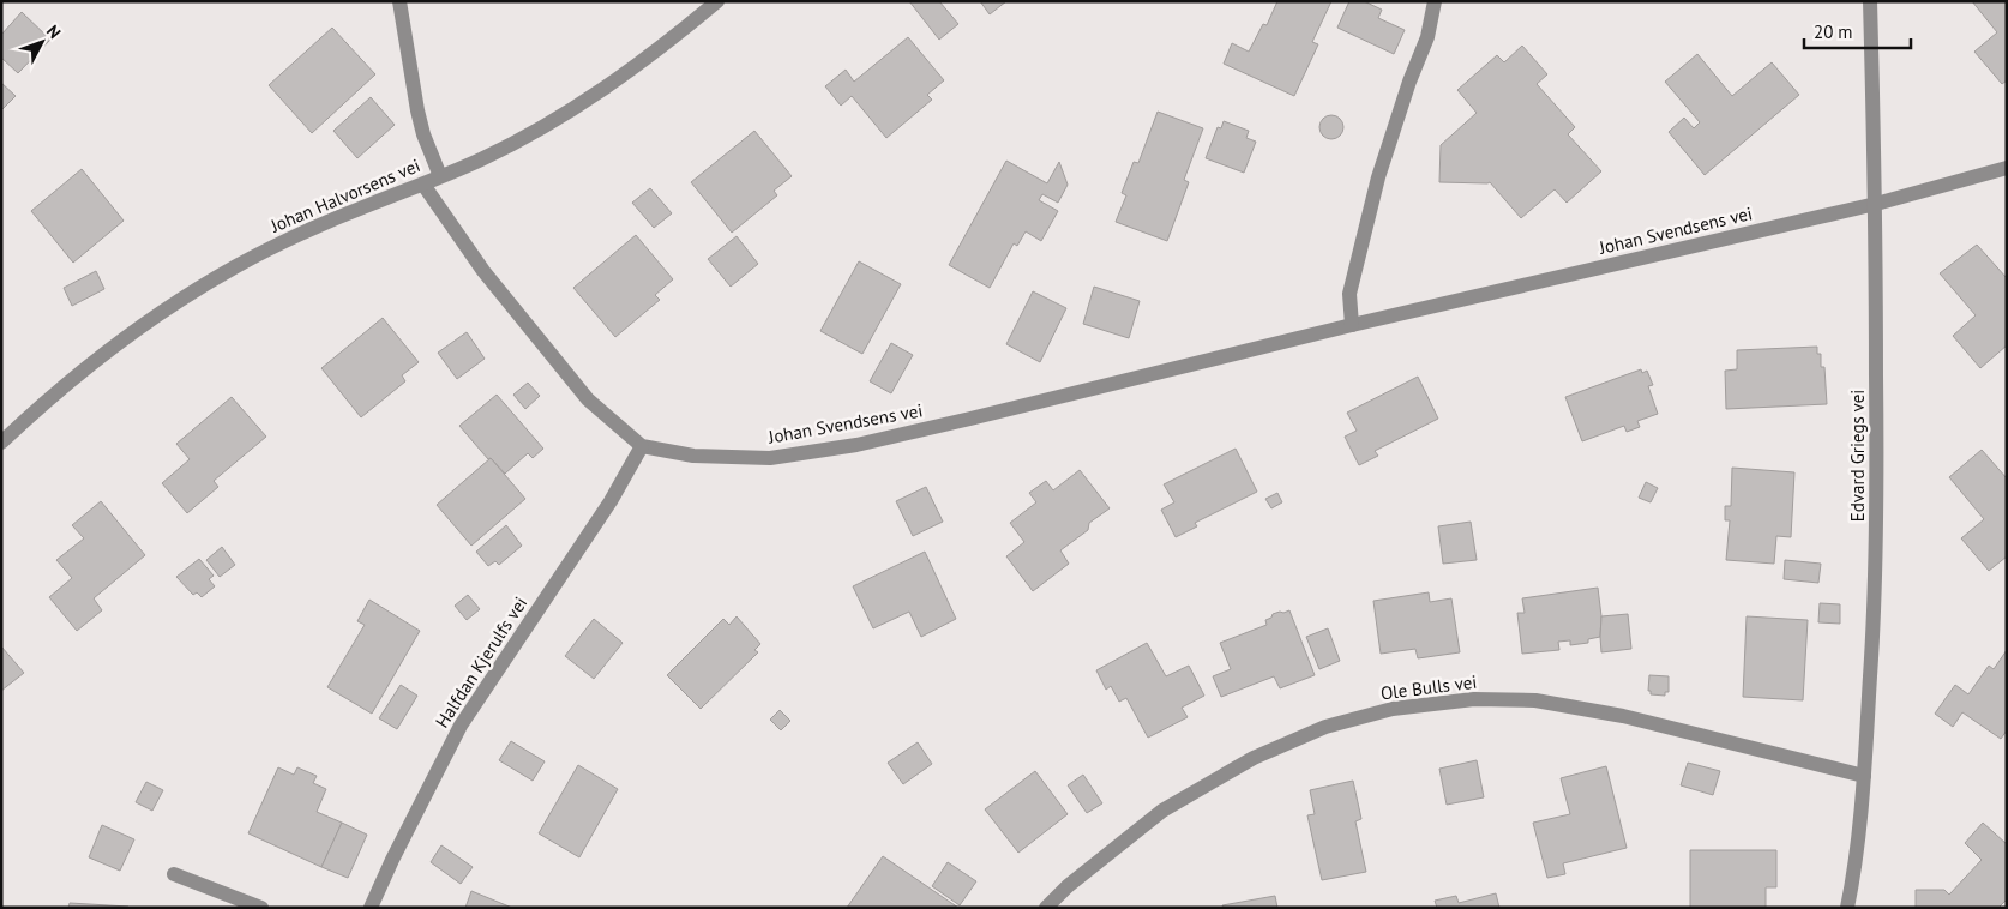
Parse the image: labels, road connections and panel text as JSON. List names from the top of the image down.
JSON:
{
  "streets": {
    "street": [
      "Johan Halvorsens vei",
      "Johan Svendsens vei",
      "Edvard Griegs vei",
      "Halfdan Kjerulfs vei",
      "Ole Bulls vei"
    ]
  },
  "crossings": [
    ["Johan Svendsens vei", "Edvard Griegs vei"],
    ["Johan Svendsens vei", "Halfdan Kjerulfs vei"],
    ["Edvard Griegs vei", "Ole Bulls vei"]
  ],
  "scale_bar": "20 m",
  "north": "top right"
}
